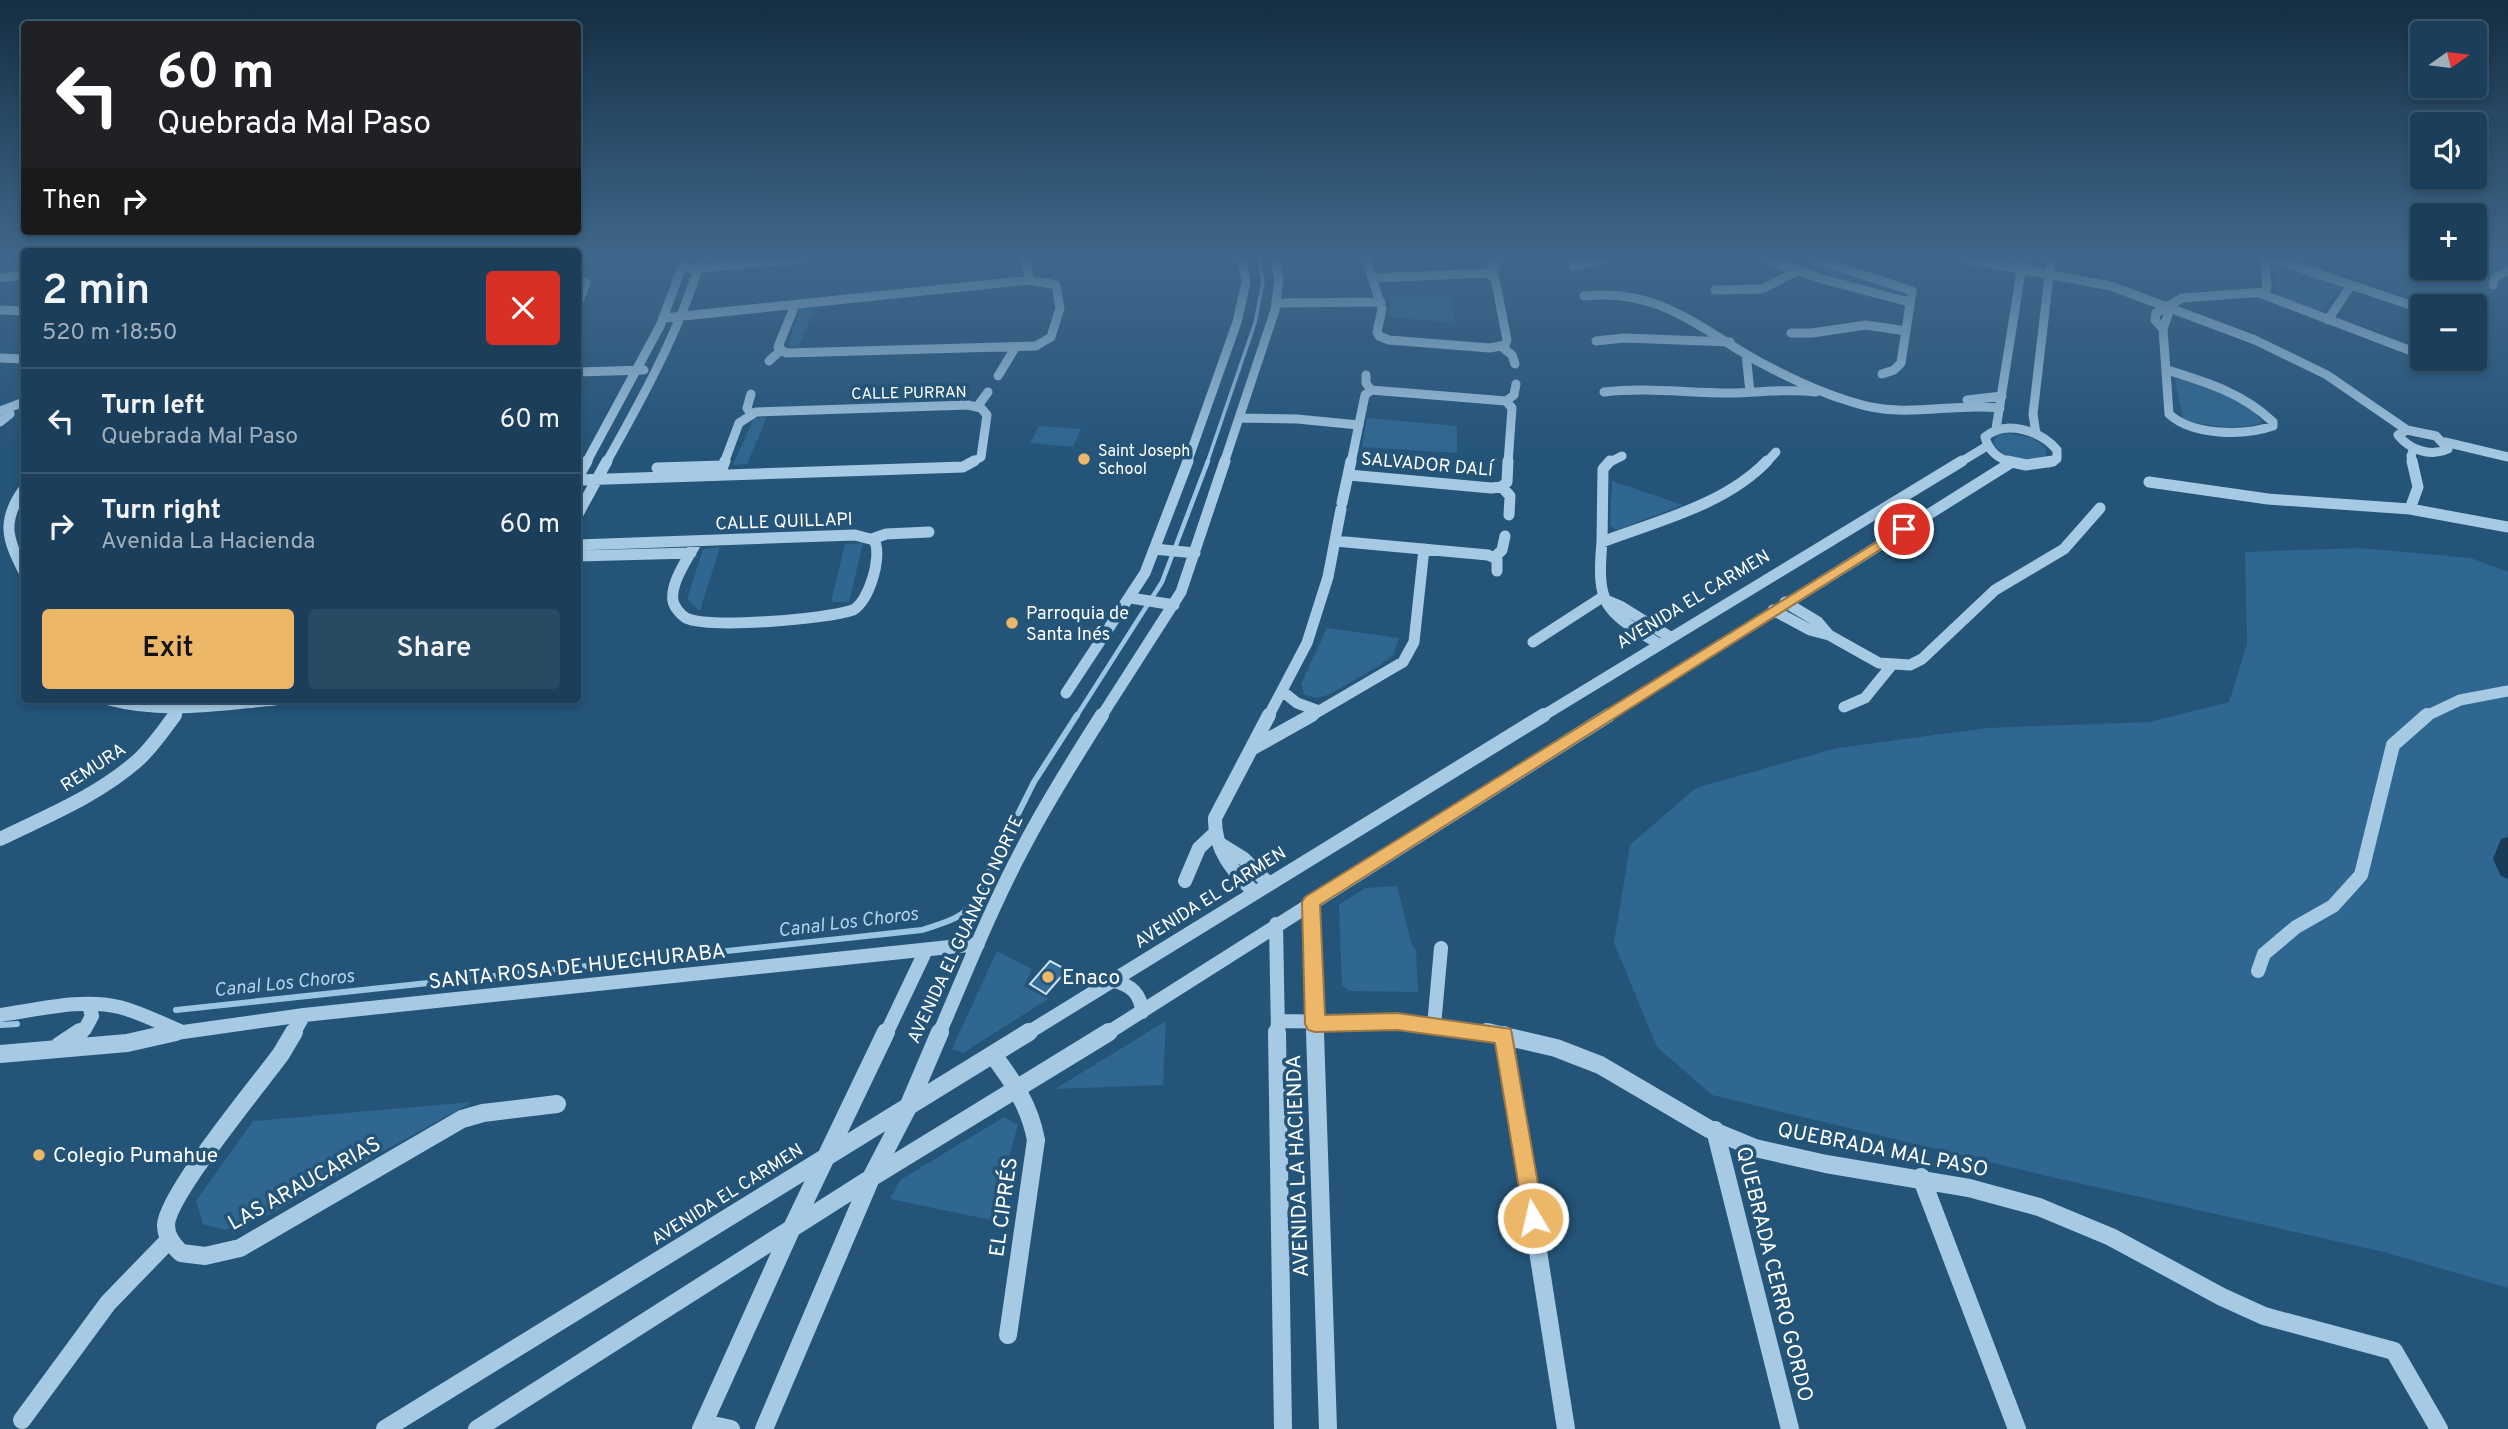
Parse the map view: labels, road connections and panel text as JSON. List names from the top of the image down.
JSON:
{
  "streets": {
    "street": [
      "CALLE PURRAN",
      "SALVADOR DALÍ",
      "CALLE QUILLAPI",
      "AVENIDA EL CARMEN",
      "REMURA",
      "AVENIDA EL GUANACO NORTE",
      "SANTA ROSA DE HUECHURABA",
      "QUEBRADA MAL PASO",
      "AVENIDA LA HACIENDA",
      "LAS ARAUCARIAS",
      "EL CIPRÉS",
      "QUEBRADA CERRO GORDO"
    ]
  },
  "crossings": [
    ["SALVADOR DALÍ", "AVENIDA EL GUANACO NORTE"],
    ["AVENIDA EL CARMEN", "AVENIDA EL GUANACO NORTE"],
    ["AVENIDA EL CARMEN", "EL CIPRÉS"],
    ["AVENIDA EL GUANACO NORTE", "SANTA ROSA DE HUECHURABA"],
    ["QUEBRADA MAL PASO", "AVENIDA LA HACIENDA"],
    ["QUEBRADA MAL PASO", "QUEBRADA CERRO GORDO"]
  ],
  "water": ["Canal Los Choros"],
  "places": [
    "Saint Joseph School",
    "Parroquia de Santa Inés",
    "Enaco",
    "Colegio Pumahue"
  ],
  "north": "right",
  "page": {
    "map_buttons": ["+", "−"],
    "turn": ["60 m", "Quebrada Mal Paso"],
    "then": "Then",
    "heading": ["2 min", "520 m · 18:50"],
    "list": [
      {
        "name": "Turn left",
        "note": "Quebrada Mal Paso",
        "value": "60 m"
      },
      {
        "name": "Turn right",
        "note": "Avenida La Hacienda",
        "value": "60 m"
      }
    ],
    "buttons": ["Exit", "Share"]
  }
}
